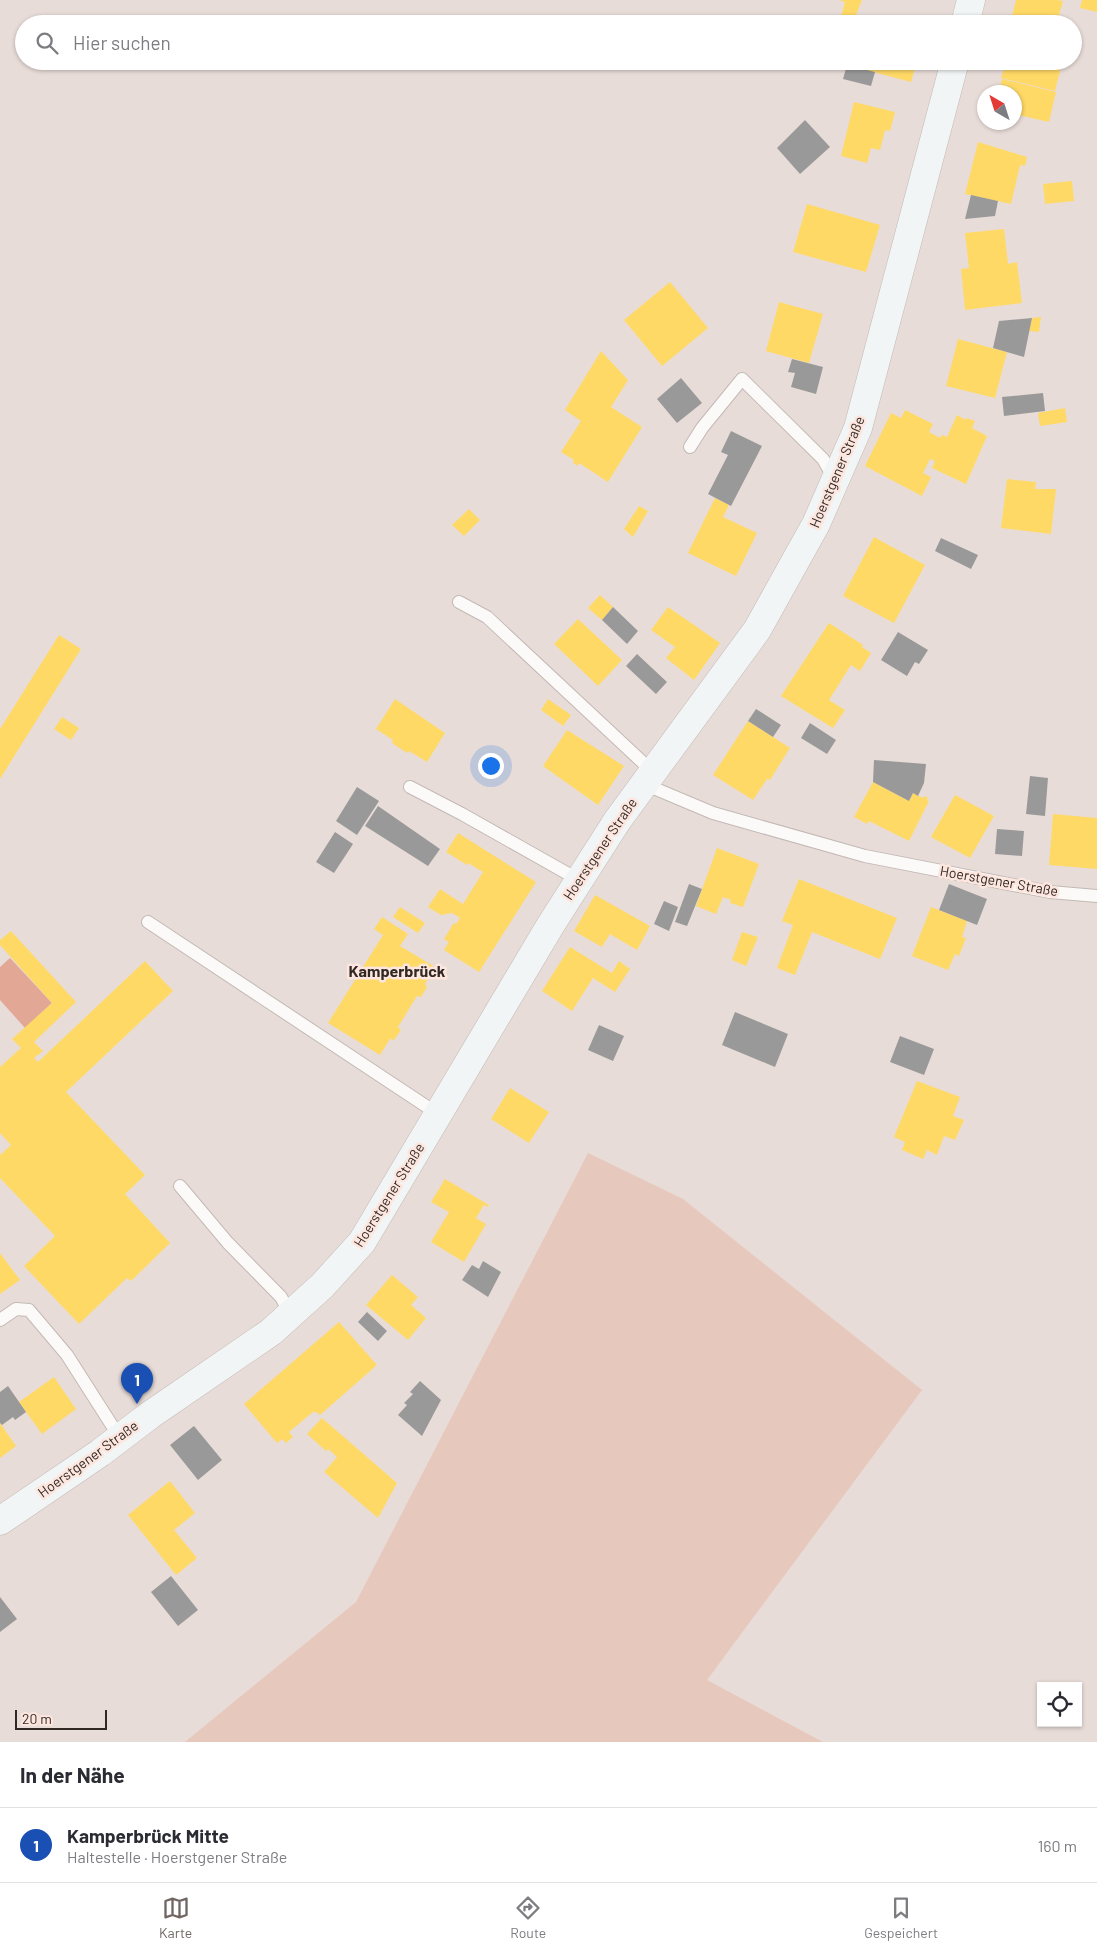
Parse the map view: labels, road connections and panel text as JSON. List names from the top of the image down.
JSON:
{
  "streets": {
    "main road": ["Hoerstgener Straße"]
  },
  "districts": ["Kamperbrück"],
  "scale_bar": "20 m",
  "north": "top left",
  "page": {
    "search": "Hier suchen",
    "pins": "1",
    "scale": "20 m",
    "heading": "In der Nähe",
    "list": [
      {
        "mark": "1",
        "name": "Kamperbrück Mitte",
        "note": "Haltestelle · Hoerstgener Straße",
        "value": "160 m"
      }
    ],
    "nav": ["Karte", "Route", "Gespeichert"]
  }
}
